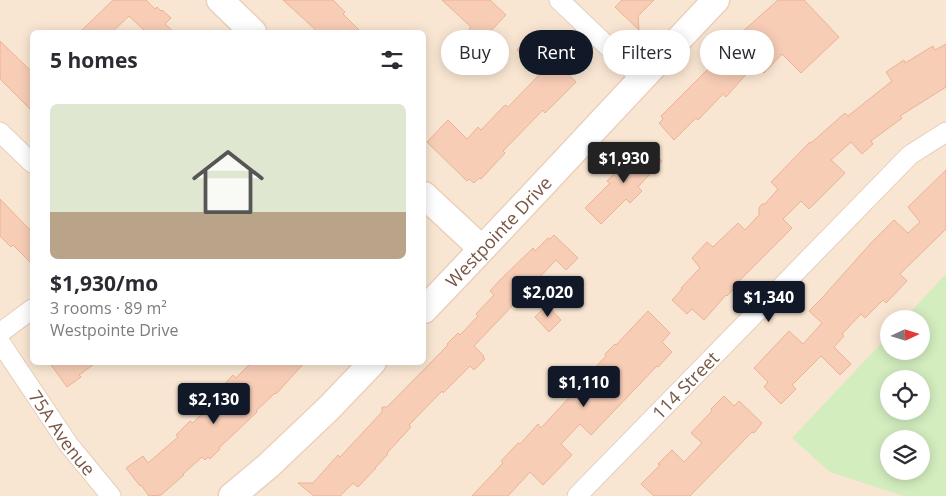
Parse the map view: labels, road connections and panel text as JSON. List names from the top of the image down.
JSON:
{
  "streets": {
    "street": ["Westpointe Drive", "114 Street", "75A Avenue"]
  },
  "north": "right",
  "page": {
    "chip": [
      "Buy",
      "Rent",
      "Filters",
      "New"
    ],
    "heading": "5 homes",
    "list": [
      {
        "name": "$1,930/mo",
        "note": "3 rooms · 89 m² · Westpointe Drive"
      }
    ],
    "price": [
      "$1,930",
      "$2,020",
      "$1,340",
      "$1,110",
      "$2,130"
    ]
  }
}
